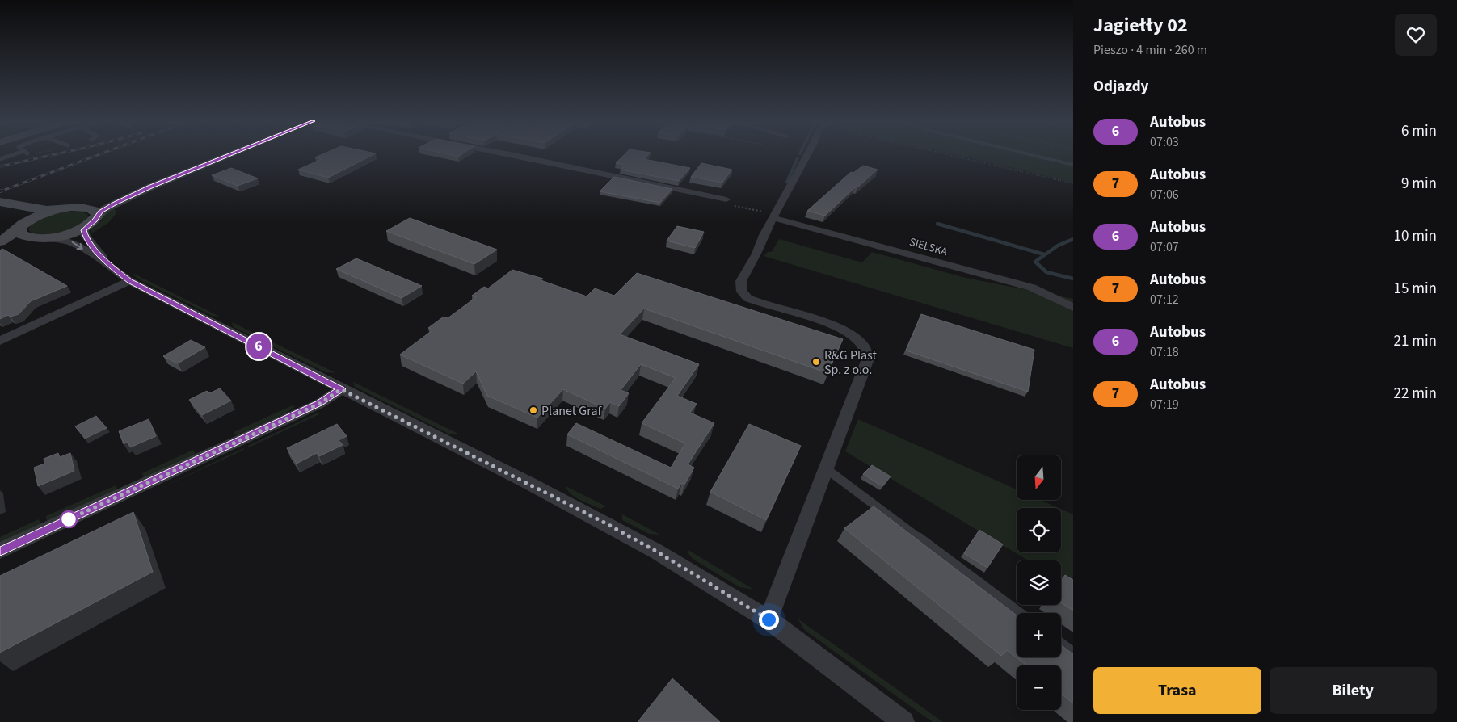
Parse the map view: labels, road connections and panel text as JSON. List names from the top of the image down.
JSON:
{
  "streets": {
    "street": ["SIELSKA"]
  },
  "places": ["R&G Plast Sp. z o.o.", "Planet Graf"],
  "lines": ["bus line 6"],
  "north": "bottom",
  "page": {
    "on_map": "6",
    "heading": [
      ["Jagiełły 02", "Pieszo · 4 min · 260 m"],
      "Odjazdy"
    ],
    "list": [
      {
        "mark": "6",
        "name": "Autobus",
        "note": "07:03",
        "value": "6 min"
      },
      {
        "mark": "7",
        "name": "Autobus",
        "note": "07:06",
        "value": "9 min"
      },
      {
        "mark": "6",
        "name": "Autobus",
        "note": "07:07",
        "value": "10 min"
      },
      {
        "mark": "7",
        "name": "Autobus",
        "note": "07:12",
        "value": "15 min"
      },
      {
        "mark": "6",
        "name": "Autobus",
        "note": "07:18",
        "value": "21 min"
      },
      {
        "mark": "7",
        "name": "Autobus",
        "note": "07:19",
        "value": "22 min"
      }
    ],
    "map_buttons": ["+", "−"],
    "buttons": ["Trasa", "Bilety"]
  }
}
